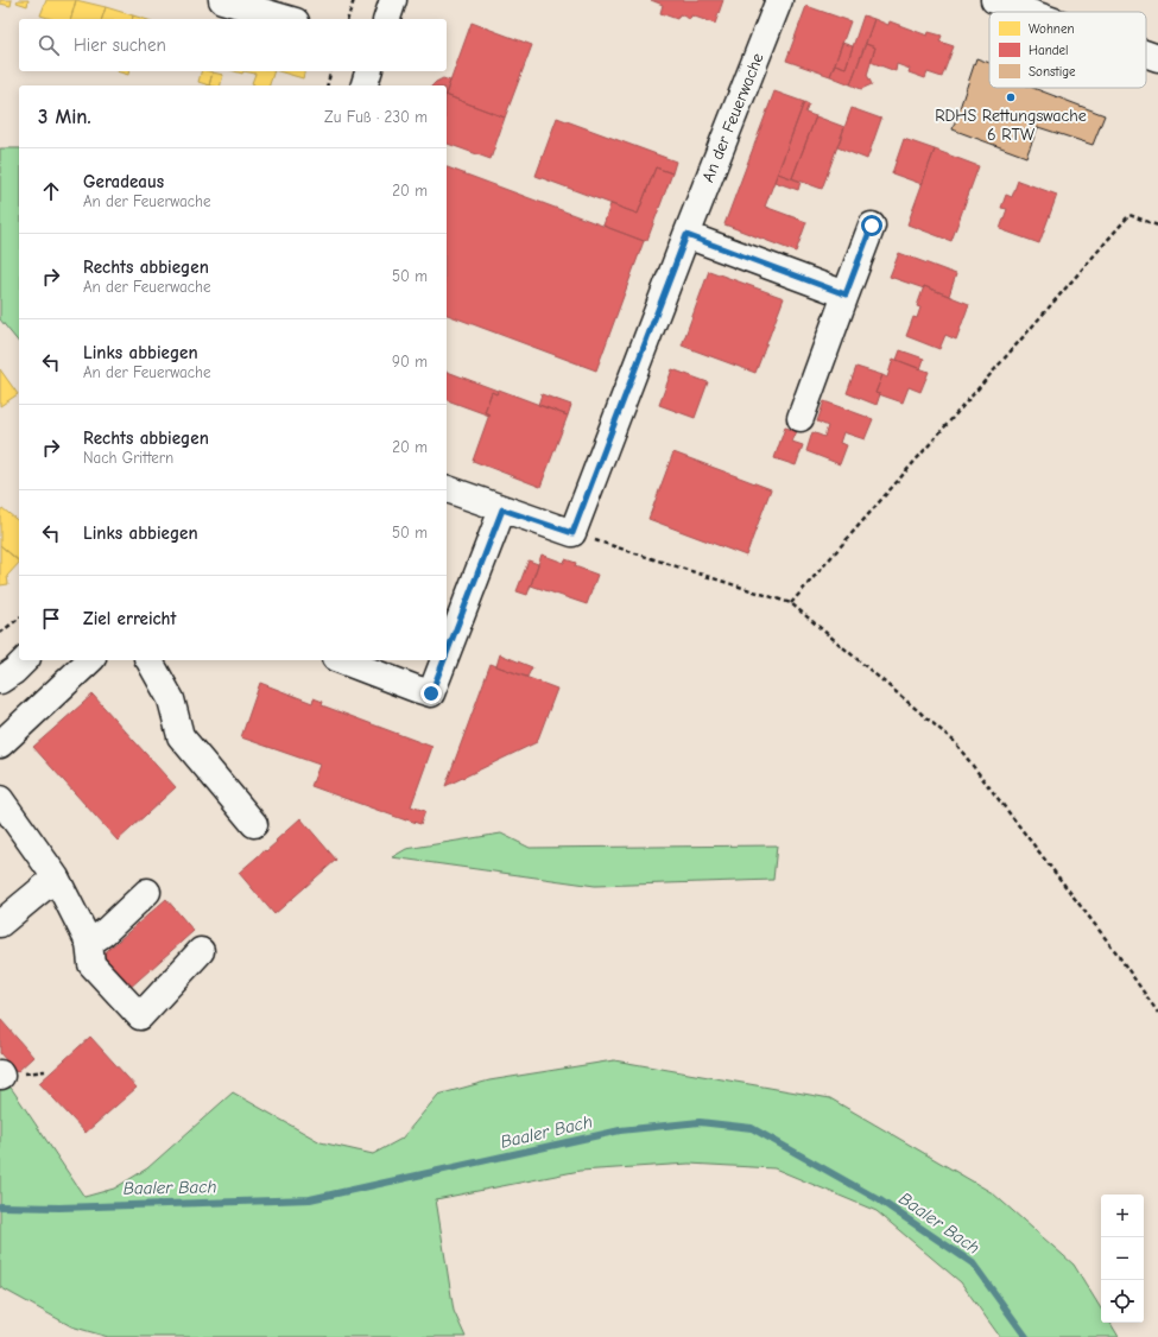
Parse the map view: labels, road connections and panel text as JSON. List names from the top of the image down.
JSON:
{
  "streets": {
    "street": ["An der Feuerwache"]
  },
  "water": ["Baaler Bach"],
  "places": ["RDHS Rettungswache 6 RTW"],
  "legend": ["Wohnen", "Handel", "Sonstige"],
  "page": {
    "search": "Hier suchen",
    "heading": ["3 Min.", "Zu Fuß · 230 m"],
    "list": [
      ["Geradeaus", "An der Feuerwache", "20 m"],
      ["Rechts abbiegen", "An der Feuerwache", "50 m"],
      ["Links abbiegen", "An der Feuerwache", "90 m"],
      ["Rechts abbiegen", "Nach Grittern", "20 m"],
      ["Links abbiegen", "50 m"],
      "Ziel erreicht"
    ],
    "map_buttons": ["+", "−"]
  }
}
